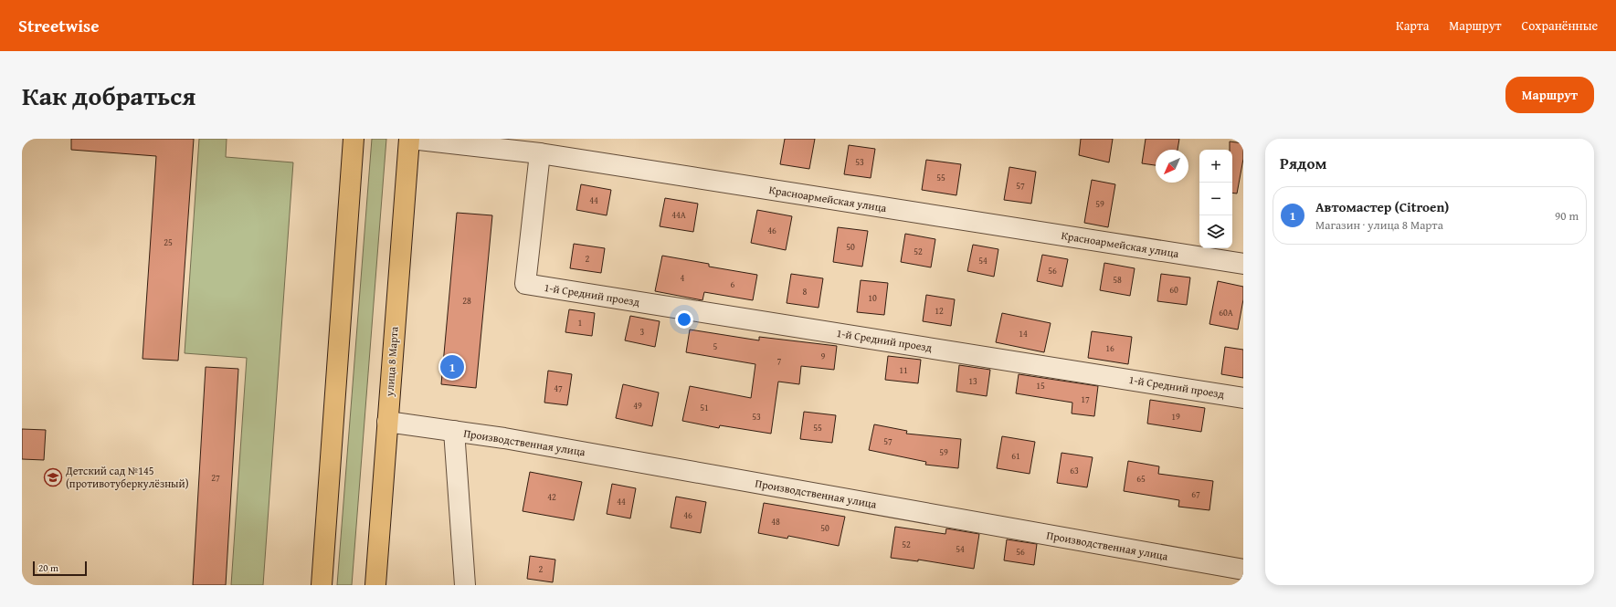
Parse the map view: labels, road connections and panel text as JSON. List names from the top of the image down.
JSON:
{
  "streets": {
    "main road": ["улица 8 Марта"],
    "street": ["Красноармейская улица", "1-й Средний проезд", "Производственная улица"]
  },
  "crossings": [
    ["Красноармейская улица", "1-й Средний проезд"],
    ["Красноармейская улица", "улица 8 Марта"],
    ["улица 8 Марта", "Производственная улица"]
  ],
  "places": {
    "school or university": ["Детский сад №145 (противотуберкулёзный)"]
  },
  "house_numbers": [
    "53",
    "55",
    "57",
    "44",
    "59",
    "44А",
    "46",
    "25",
    "50",
    "52",
    "2",
    "54",
    "56",
    "4",
    "58",
    "6",
    "60",
    "8",
    "10",
    "28",
    "12",
    "60А",
    "1",
    "3",
    "14",
    "5",
    "16",
    "9",
    "7",
    "11",
    "13",
    "15",
    "47",
    "17",
    "49",
    "51",
    "53",
    "19",
    "55",
    "57",
    "59",
    "61",
    "63",
    "27",
    "65",
    "67",
    "42",
    "44",
    "46",
    "48",
    "50",
    "52",
    "54",
    "56",
    "2"
  ],
  "scale_bar": "20 m",
  "north": "bottom left",
  "page": {
    "header": "Streetwise",
    "nav": ["Карта", "Маршрут", "Сохранённые"],
    "title": "Как добраться",
    "buttons": "Маршрут",
    "heading": "Рядом",
    "map_buttons": ["+", "−"],
    "list": [
      {
        "mark": "1",
        "name": "Автомастер (Citroen)",
        "note": "Магазин · улица 8 Марта",
        "value": "90 m"
      }
    ],
    "pins": "1",
    "scale": "20 m"
  }
}
